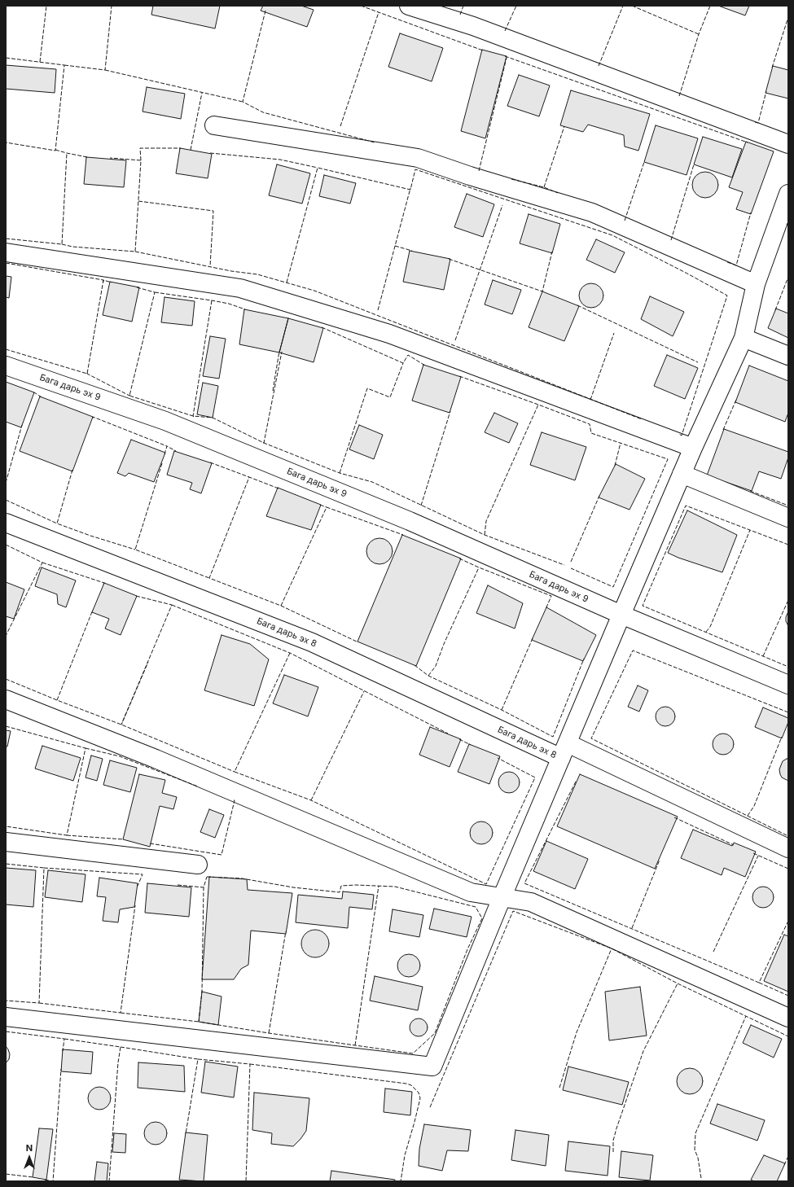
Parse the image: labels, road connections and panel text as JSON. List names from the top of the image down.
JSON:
{
  "streets": {
    "street": ["Бага дарь эх 9", "Бага дарь эх 8"]
  },
  "north": "top"
}
